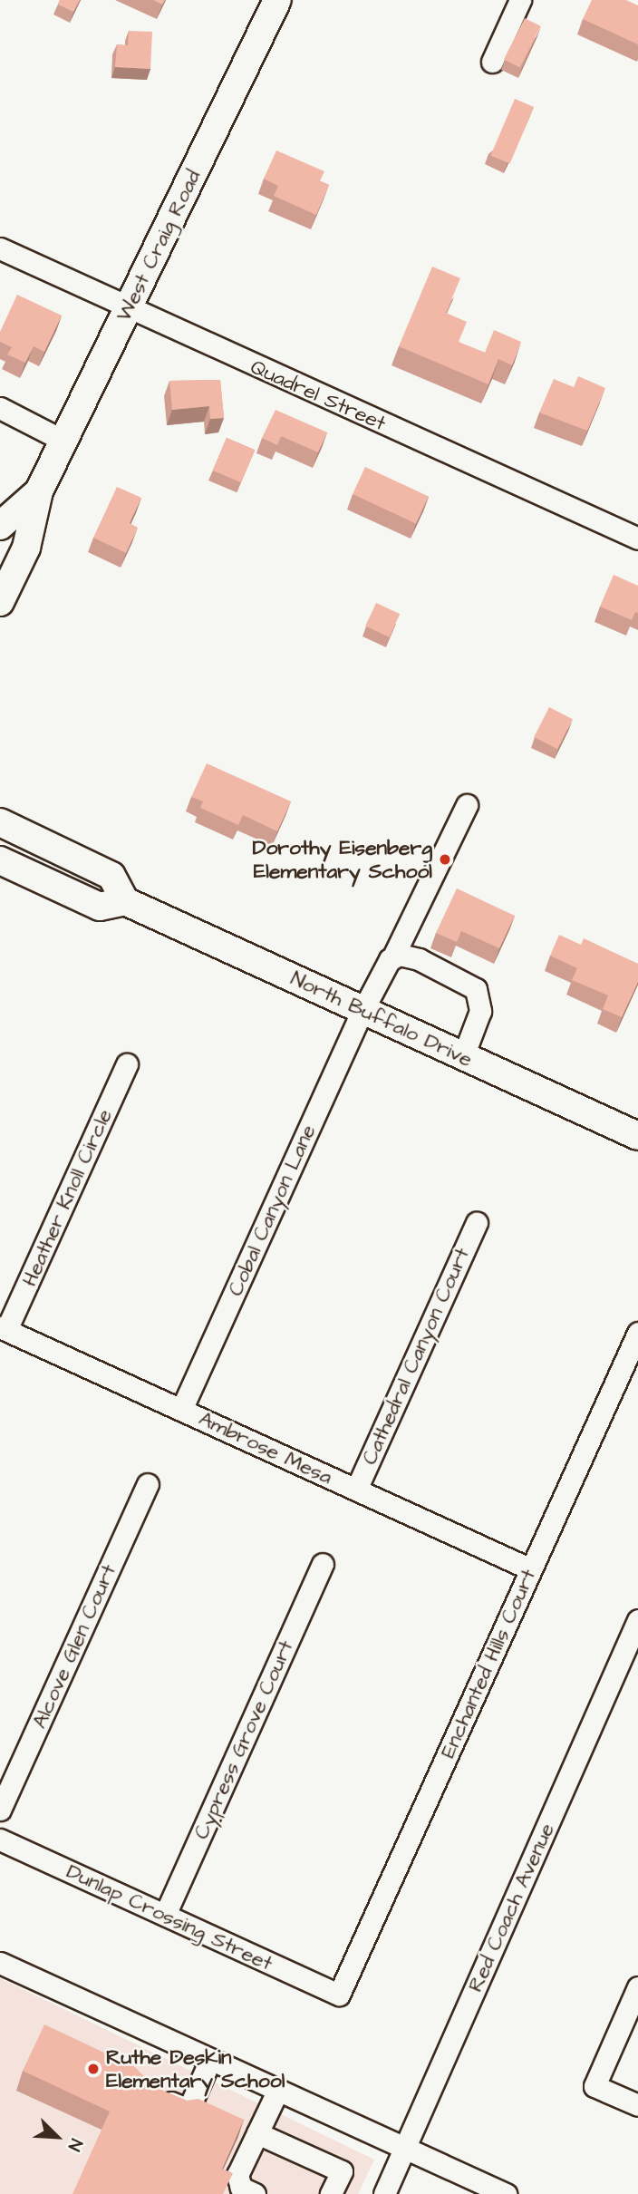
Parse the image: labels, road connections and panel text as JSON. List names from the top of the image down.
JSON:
{
  "streets": {
    "main road": ["West Craig Road", "North Buffalo Drive"],
    "street": [
      "Quadrel Street",
      "Heather Knoll Circle",
      "Cobal Canyon Lane",
      "Cathedral Canyon Court",
      "Ambrose Mesa",
      "Alcove Glen Court",
      "Enchanted Hills Court",
      "Cypress Grove Court",
      "Red Coach Avenue",
      "Dunlap Crossing Street"
    ]
  },
  "crossings": [
    ["West Craig Road", "Quadrel Street"],
    ["North Buffalo Drive", "Cobal Canyon Lane"],
    ["Heather Knoll Circle", "Ambrose Mesa"],
    ["Cobal Canyon Lane", "Ambrose Mesa"],
    ["Cathedral Canyon Court", "Ambrose Mesa"],
    ["Ambrose Mesa", "Enchanted Hills Court"],
    ["Enchanted Hills Court", "Dunlap Crossing Street"],
    ["Cypress Grove Court", "Dunlap Crossing Street"]
  ],
  "places": ["Dorothy Eisenberg Elementary School", "Ruthe Deskin Elementary School"],
  "north": "bottom right"
}
